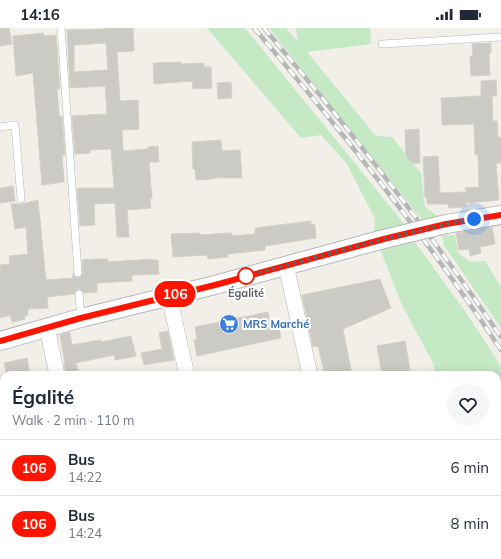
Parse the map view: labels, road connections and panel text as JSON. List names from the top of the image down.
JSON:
{
  "places": {
    "other": ["Égalité"],
    "supermarket": ["MRS Marché"]
  },
  "lines": ["bus line 106"],
  "page": {
    "status": "14:16",
    "on_map": "106",
    "heading": ["Égalité", "Walk · 2 min · 110 m"],
    "list": [
      {
        "mark": "106",
        "name": "Bus",
        "note": "14:22",
        "value": "6 min"
      },
      {
        "mark": "106",
        "name": "Bus",
        "note": "14:24",
        "value": "8 min"
      }
    ]
  }
}
